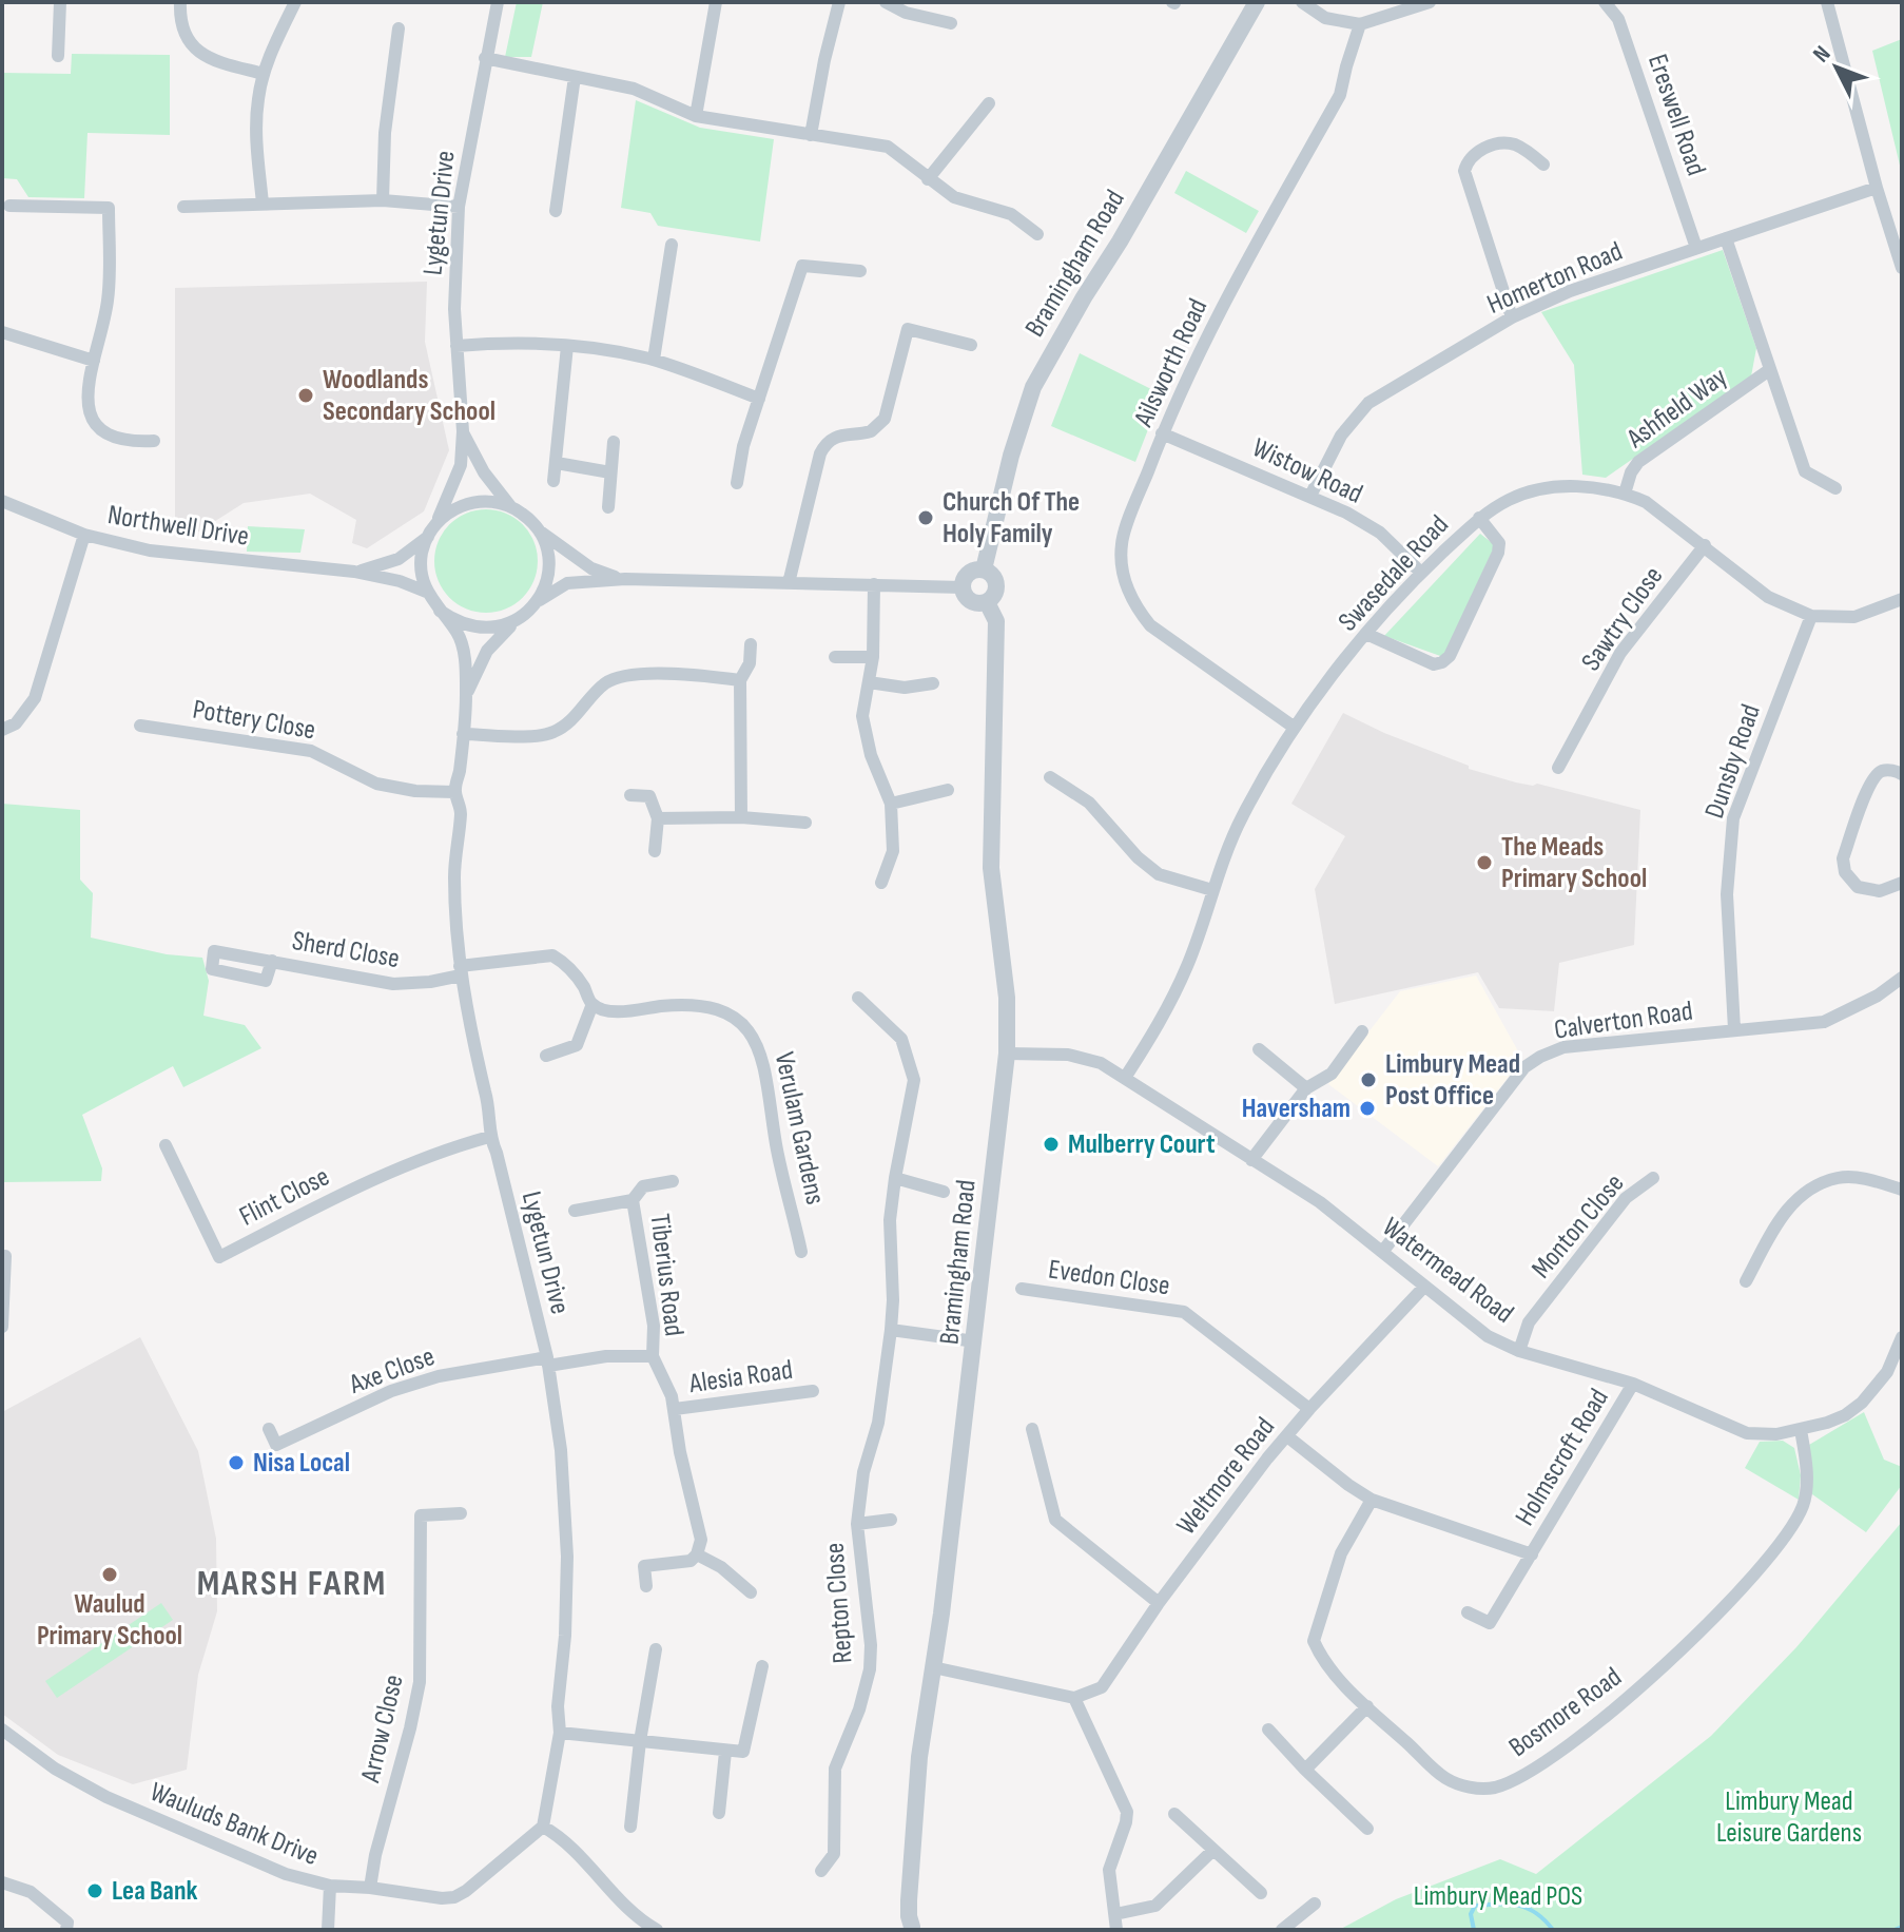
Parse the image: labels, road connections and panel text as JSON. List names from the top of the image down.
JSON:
{
  "streets": {
    "street": [
      "Ereswell Road",
      "Lygetun Drive",
      "Bramingham Road",
      "Homerton Road",
      "Ailsworth Road",
      "Ashfield Way",
      "Wistow Road",
      "Northwell Drive",
      "Swasedale Road",
      "Sawtry Close",
      "Pottery Close",
      "Dunsby Road",
      "Sherd Close",
      "Calverton Road",
      "Verulam Gardens",
      "Flint Close",
      "Monton Close",
      "Watermead Road",
      "Tiberius Road",
      "Evedon Close",
      "Axe Close",
      "Alesia Road",
      "Holmscroft Road",
      "Weltmore Road",
      "Repton Close",
      "Bosmore Road",
      "Arrow Close",
      "Wauluds Bank Drive"
    ]
  },
  "crossings": [
    ["Ereswell Road", "Homerton Road"],
    ["Lygetun Drive", "Northwell Drive"],
    ["Lygetun Drive", "Pottery Close"],
    ["Lygetun Drive", "Sherd Close"],
    ["Lygetun Drive", "Flint Close"],
    ["Lygetun Drive", "Axe Close"],
    ["Lygetun Drive", "Alesia Road"],
    ["Lygetun Drive", "Wauluds Bank Drive"],
    ["Bramingham Road", "Watermead Road"],
    ["Homerton Road", "Ashfield Way"],
    ["Homerton Road", "Wistow Road"],
    ["Ailsworth Road", "Wistow Road"],
    ["Ailsworth Road", "Swasedale Road"],
    ["Ashfield Way", "Swasedale Road"],
    ["Wistow Road", "Swasedale Road"],
    ["Swasedale Road", "Sawtry Close"],
    ["Swasedale Road", "Dunsby Road"],
    ["Swasedale Road", "Watermead Road"],
    ["Dunsby Road", "Calverton Road"],
    ["Calverton Road", "Watermead Road"],
    ["Monton Close", "Watermead Road"],
    ["Watermead Road", "Holmscroft Road"],
    ["Watermead Road", "Weltmore Road"],
    ["Watermead Road", "Bosmore Road"],
    ["Tiberius Road", "Alesia Road"],
    ["Evedon Close", "Weltmore Road"],
    ["Axe Close", "Alesia Road"],
    ["Holmscroft Road", "Weltmore Road"],
    ["Holmscroft Road", "Bosmore Road"],
    ["Arrow Close", "Wauluds Bank Drive"]
  ],
  "districts": ["MARSH FARM"],
  "parks": ["Limbury Mead Leisure Gardens", "Limbury Mead POS"],
  "places": [
    "Woodlands Secondary School",
    "Church Of The Holy Family",
    "The Meads Primary School",
    "Limbury Mead Post Office",
    "Haversham",
    "Mulberry Court",
    "Nisa Local",
    "Waulud Primary School",
    "Lea Bank"
  ],
  "north": "top left"
}
